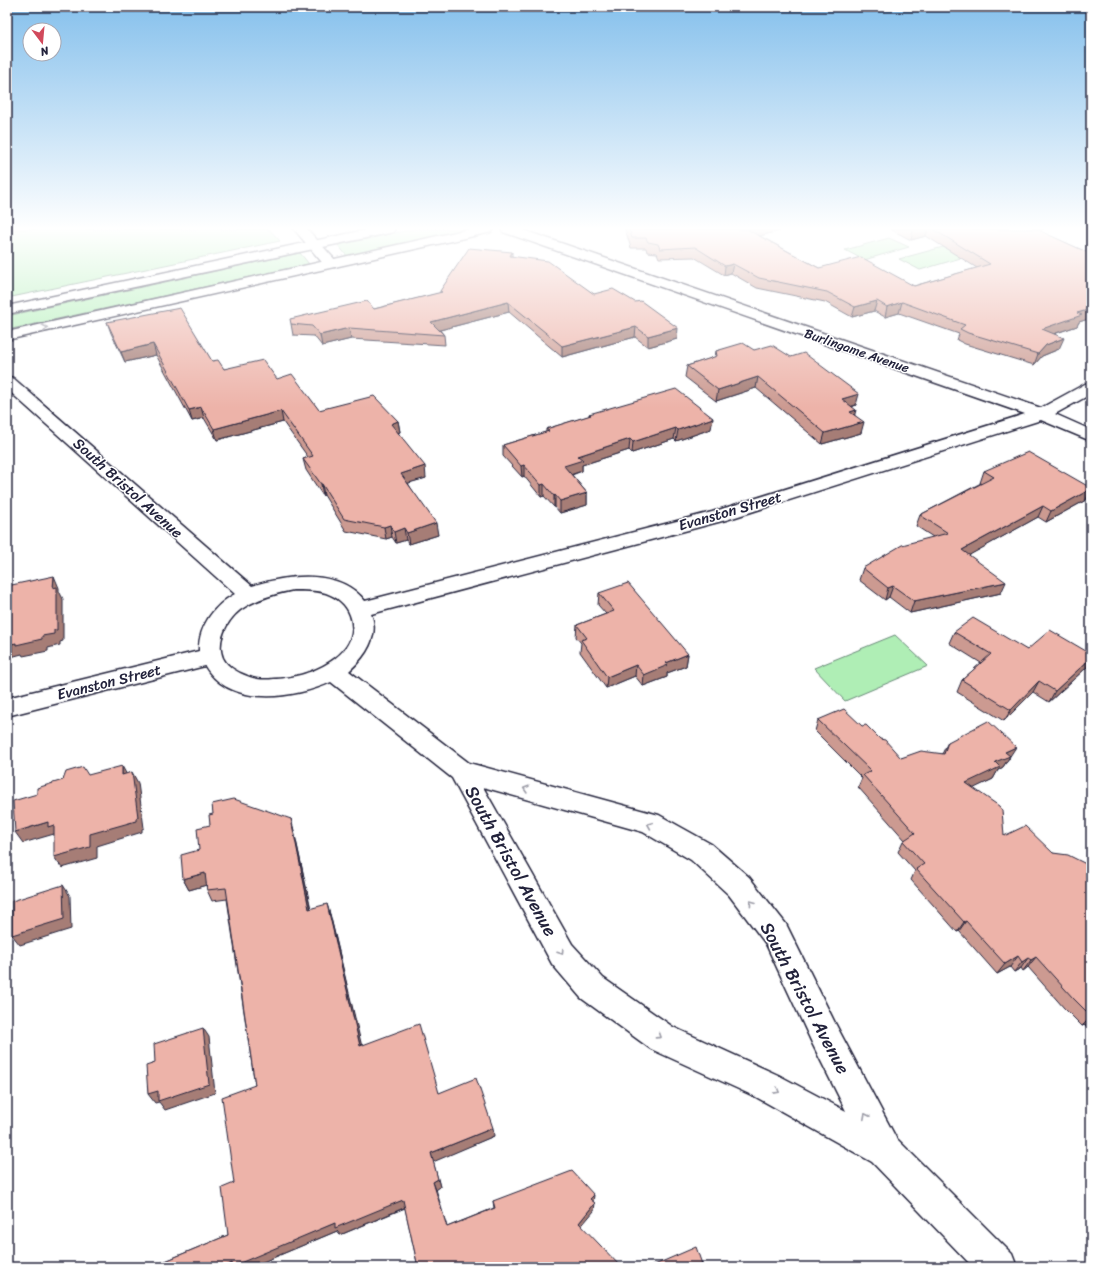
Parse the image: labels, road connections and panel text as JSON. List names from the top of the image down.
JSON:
{
  "streets": {
    "street": ["Burlingame Avenue", "South Bristol Avenue", "Evanston Street"]
  },
  "crossings": [
    ["Burlingame Avenue", "Evanston Street"],
    ["South Bristol Avenue", "Evanston Street"]
  ],
  "north": "bottom"
}
